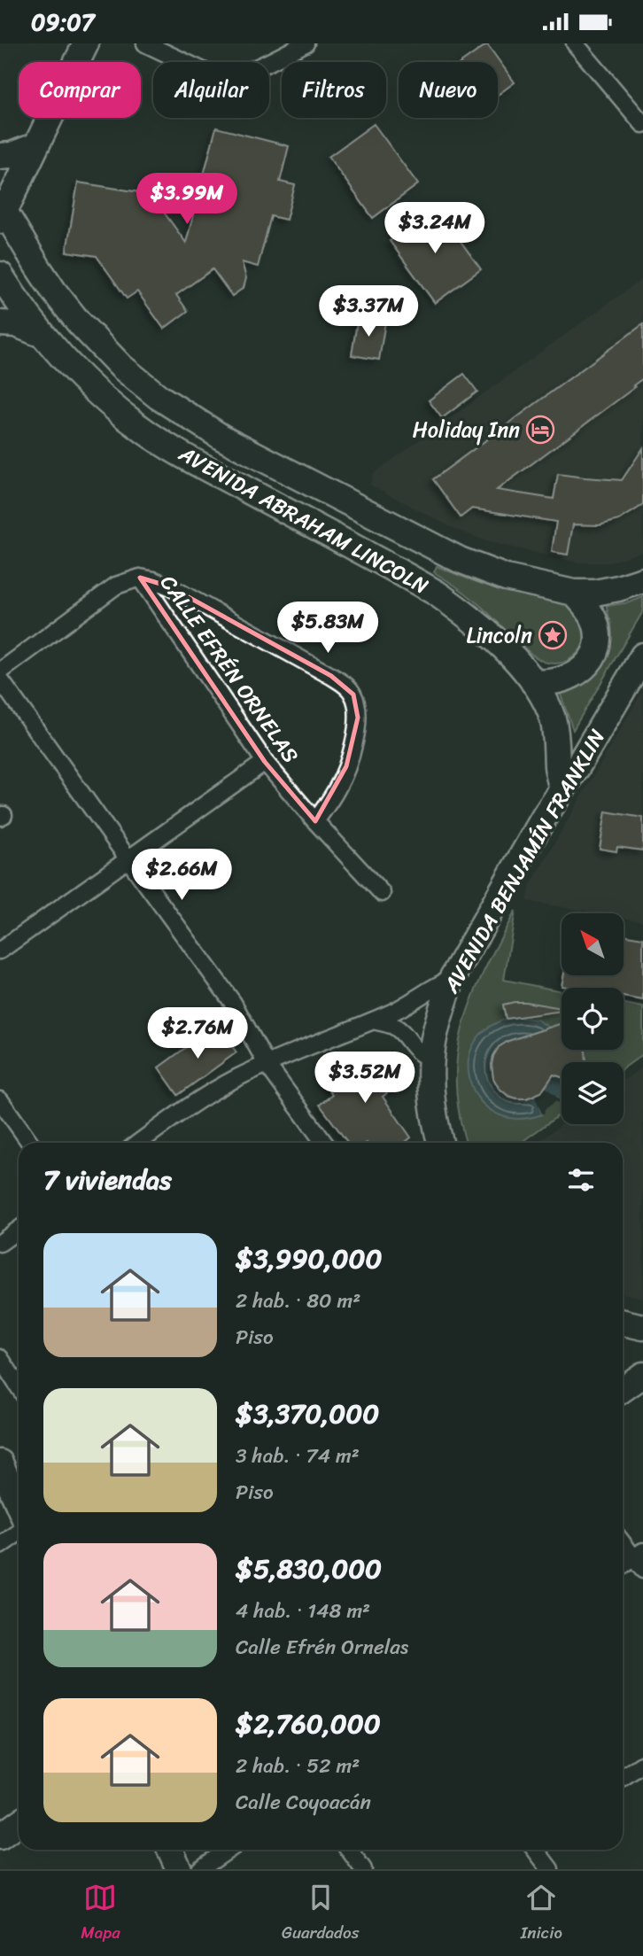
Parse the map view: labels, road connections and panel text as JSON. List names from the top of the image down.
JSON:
{
  "streets": {
    "main road": ["AVENIDA ABRAHAM LINCOLN", "AVENIDA BENJAMÍN FRANKLIN"],
    "street": ["CALLE EFRÉN ORNELAS"]
  },
  "crossings": [
    ["AVENIDA ABRAHAM LINCOLN", "AVENIDA BENJAMÍN FRANKLIN"]
  ],
  "places": {
    "hotel": ["Holiday Inn"],
    "place": ["Lincoln"]
  },
  "north": "top left",
  "page": {
    "status": "09:07",
    "chip": [
      "Comprar",
      "Alquilar",
      "Filtros",
      "Nuevo"
    ],
    "price": [
      "$3.99M",
      "$3.24M",
      "$3.37M",
      "$5.83M",
      "$2.66M",
      "$2.76M",
      "$3.52M"
    ],
    "heading": "7 viviendas",
    "list": [
      {
        "name": "$3,990,000",
        "note": "2 hab. · 80 m² · Piso"
      },
      {
        "name": "$3,370,000",
        "note": "3 hab. · 74 m² · Piso"
      },
      {
        "name": "$5,830,000",
        "note": "4 hab. · 148 m² · Calle Efrén Ornelas"
      },
      {
        "name": "$2,760,000",
        "note": "2 hab. · 52 m² · Calle Coyoacán"
      }
    ],
    "tabs": ["Mapa", "Guardados", "Inicio"]
  }
}
